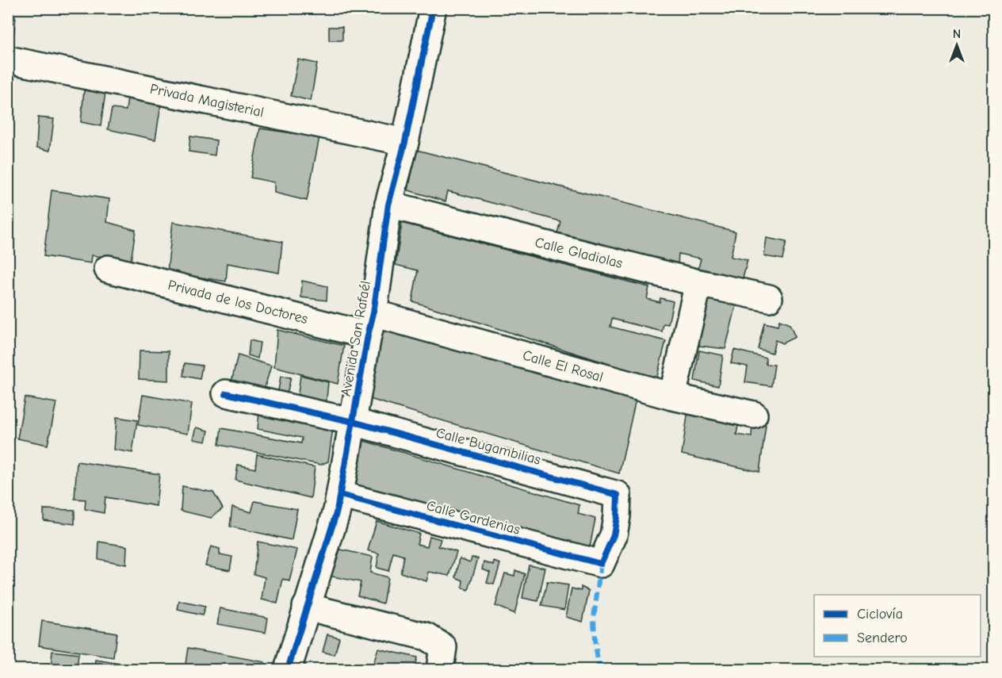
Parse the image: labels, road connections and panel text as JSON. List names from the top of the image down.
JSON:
{
  "streets": {
    "street": [
      "Privada Magisterial",
      "Calle Gladiolas",
      "Privada de los Doctores",
      "Avenida San Rafaél",
      "Calle El Rosal",
      "Calle Bugambilias",
      "Calle Gardenias"
    ]
  },
  "crossings": [
    ["Privada Magisterial", "Avenida San Rafaél"],
    ["Calle Gladiolas", "Avenida San Rafaél"],
    ["Privada de los Doctores", "Avenida San Rafaél"],
    ["Privada de los Doctores", "Calle El Rosal"],
    ["Avenida San Rafaél", "Calle El Rosal"],
    ["Avenida San Rafaél", "Calle Bugambilias"],
    ["Avenida San Rafaél", "Calle Gardenias"],
    ["Calle Bugambilias", "Calle Gardenias"]
  ],
  "legend": ["Ciclovía", "Sendero"],
  "north": "top"
}
